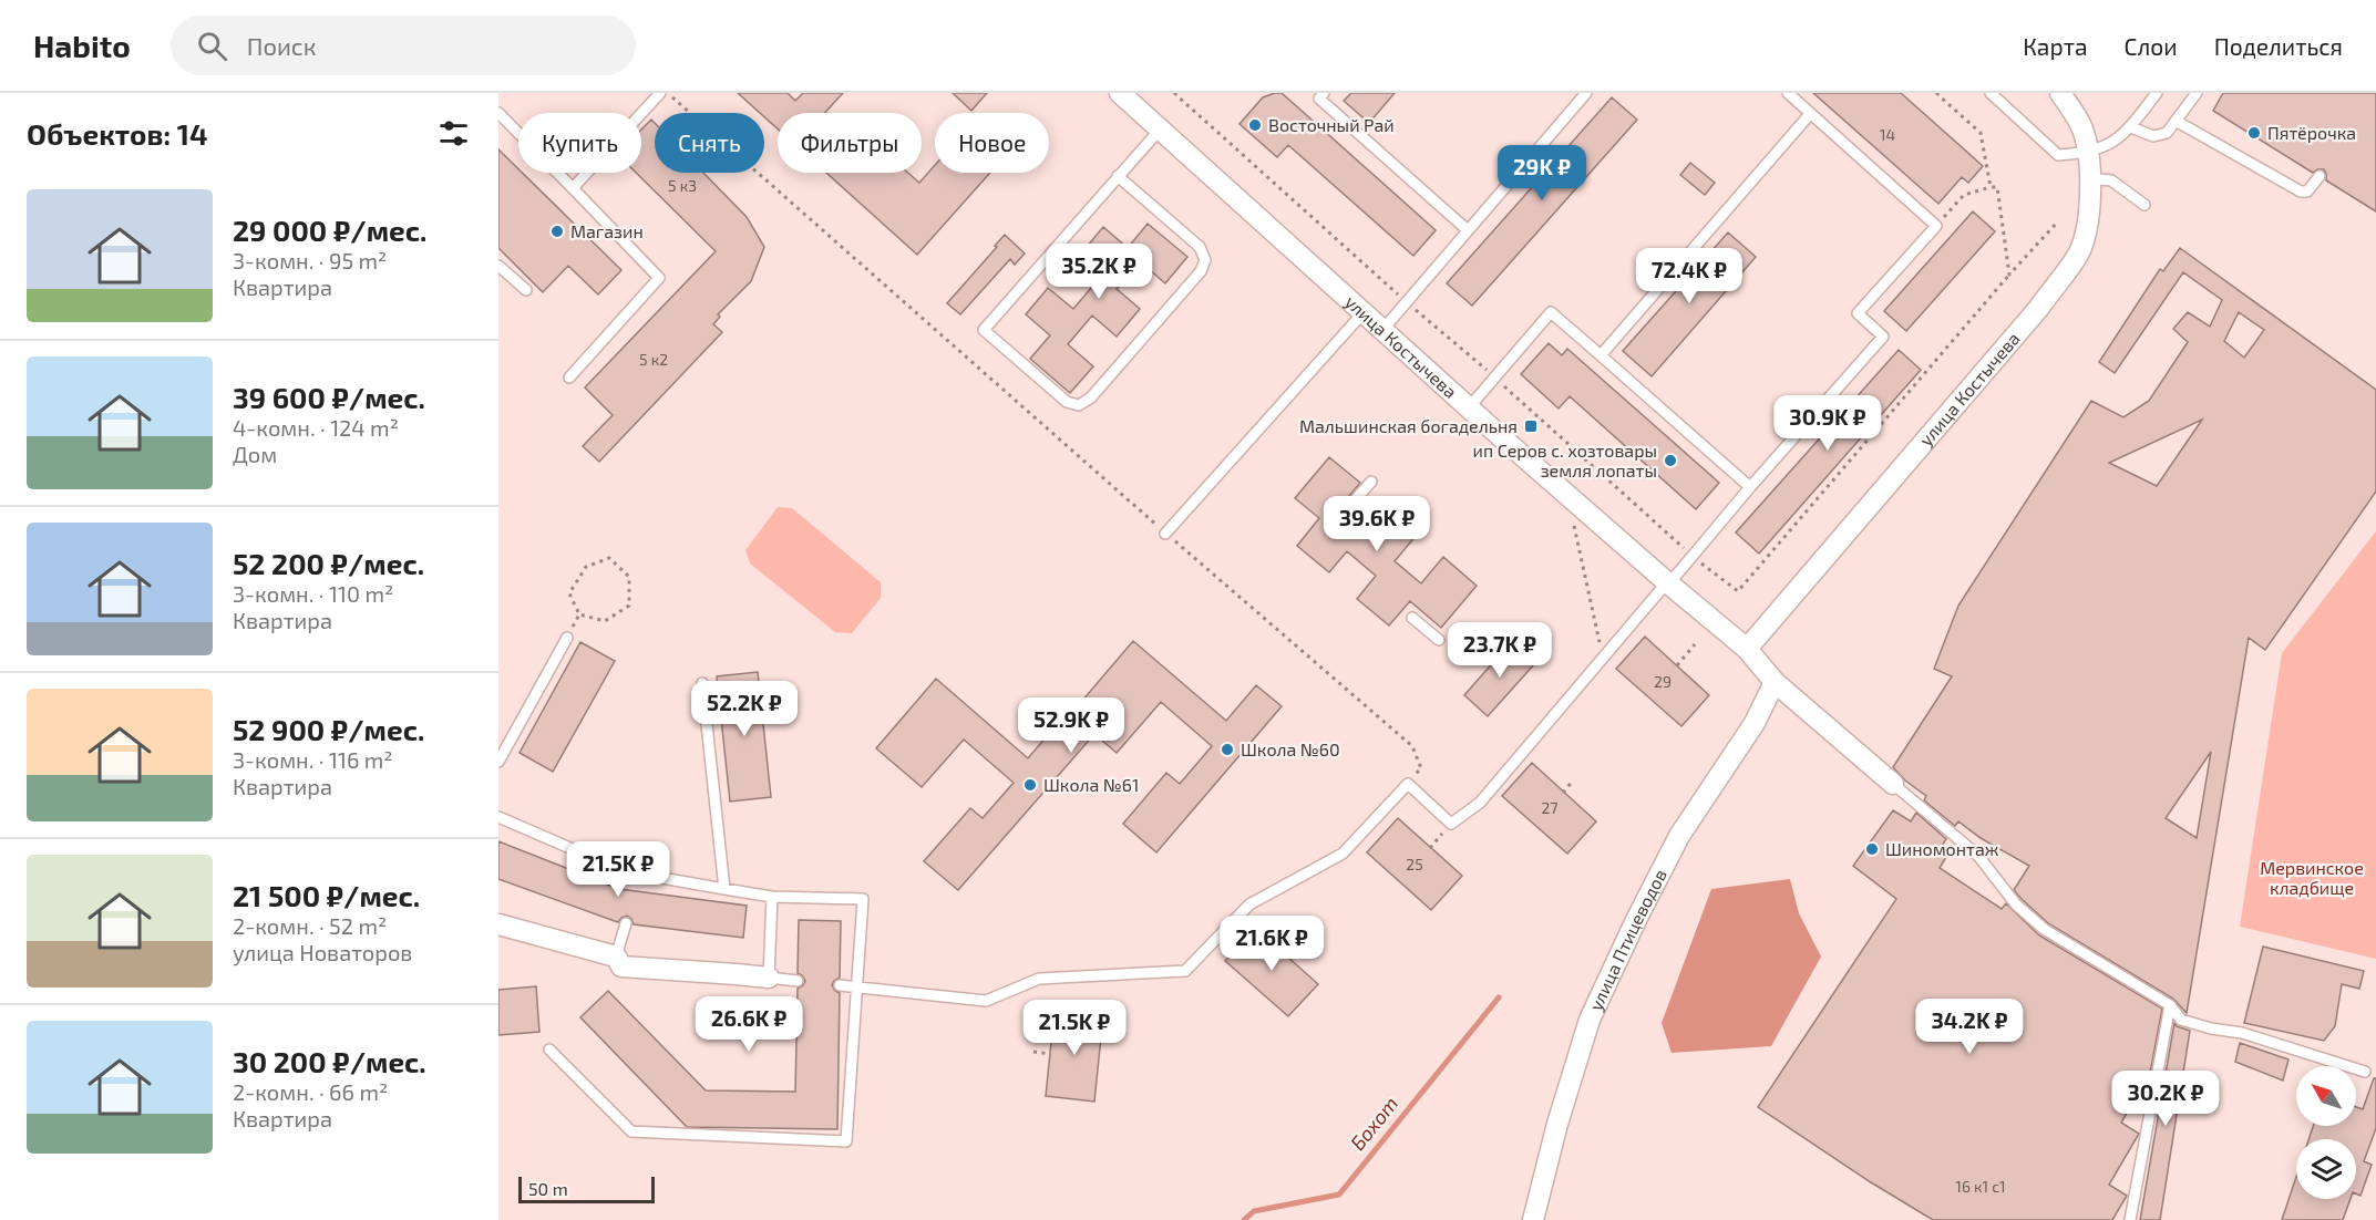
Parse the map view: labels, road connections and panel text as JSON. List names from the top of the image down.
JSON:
{
  "streets": {
    "street": ["улица Костычева", "улица Птицеводов"]
  },
  "crossings": [
    ["улица Костычева", "улица Птицеводов"]
  ],
  "water": ["Бохот"],
  "parks": ["Мервинское кладбище"],
  "places": {
    "other": [
      "Восточный Рай",
      "Пятёрочка",
      "Магазин",
      "ип Серов с. хозтовары земля лопаты",
      "Школа №60",
      "Школа №61",
      "Шиномонтаж"
    ],
    "transit": ["Мальшинская богадельня"]
  },
  "house_numbers": [
    "14",
    "5 к3",
    "5 к2",
    "29",
    "27",
    "25",
    "16 к1 с1"
  ],
  "scale_bar": "50 m",
  "north": "top left",
  "page": {
    "header": "Habito",
    "search": "Поиск",
    "nav": ["Карта", "Слои", "Поделиться"],
    "heading": "Объектов: 14",
    "chip": [
      "Купить",
      "Снять",
      "Фильтры",
      "Новое"
    ],
    "price": [
      "29K ₽",
      "35.2K ₽",
      "72.4K ₽",
      "30.9K ₽",
      "39.6K ₽",
      "23.7K ₽",
      "52.2K ₽",
      "52.9K ₽",
      "21.5K ₽",
      "21.6K ₽",
      "26.6K ₽",
      "34.2K ₽",
      "21.5K ₽",
      "30.2K ₽"
    ],
    "list": [
      {
        "name": "29 000 ₽/мес.",
        "note": "3-комн. · 95 m² · Квартира"
      },
      {
        "name": "39 600 ₽/мес.",
        "note": "4-комн. · 124 m² · Дом"
      },
      {
        "name": "52 200 ₽/мес.",
        "note": "3-комн. · 110 m² · Квартира"
      },
      {
        "name": "52 900 ₽/мес.",
        "note": "3-комн. · 116 m² · Квартира"
      },
      {
        "name": "21 500 ₽/мес.",
        "note": "2-комн. · 52 m² · улица Новаторов"
      },
      {
        "name": "30 200 ₽/мес.",
        "note": "2-комн. · 66 m² · Квартира"
      }
    ],
    "scale": "50 m"
  }
}
